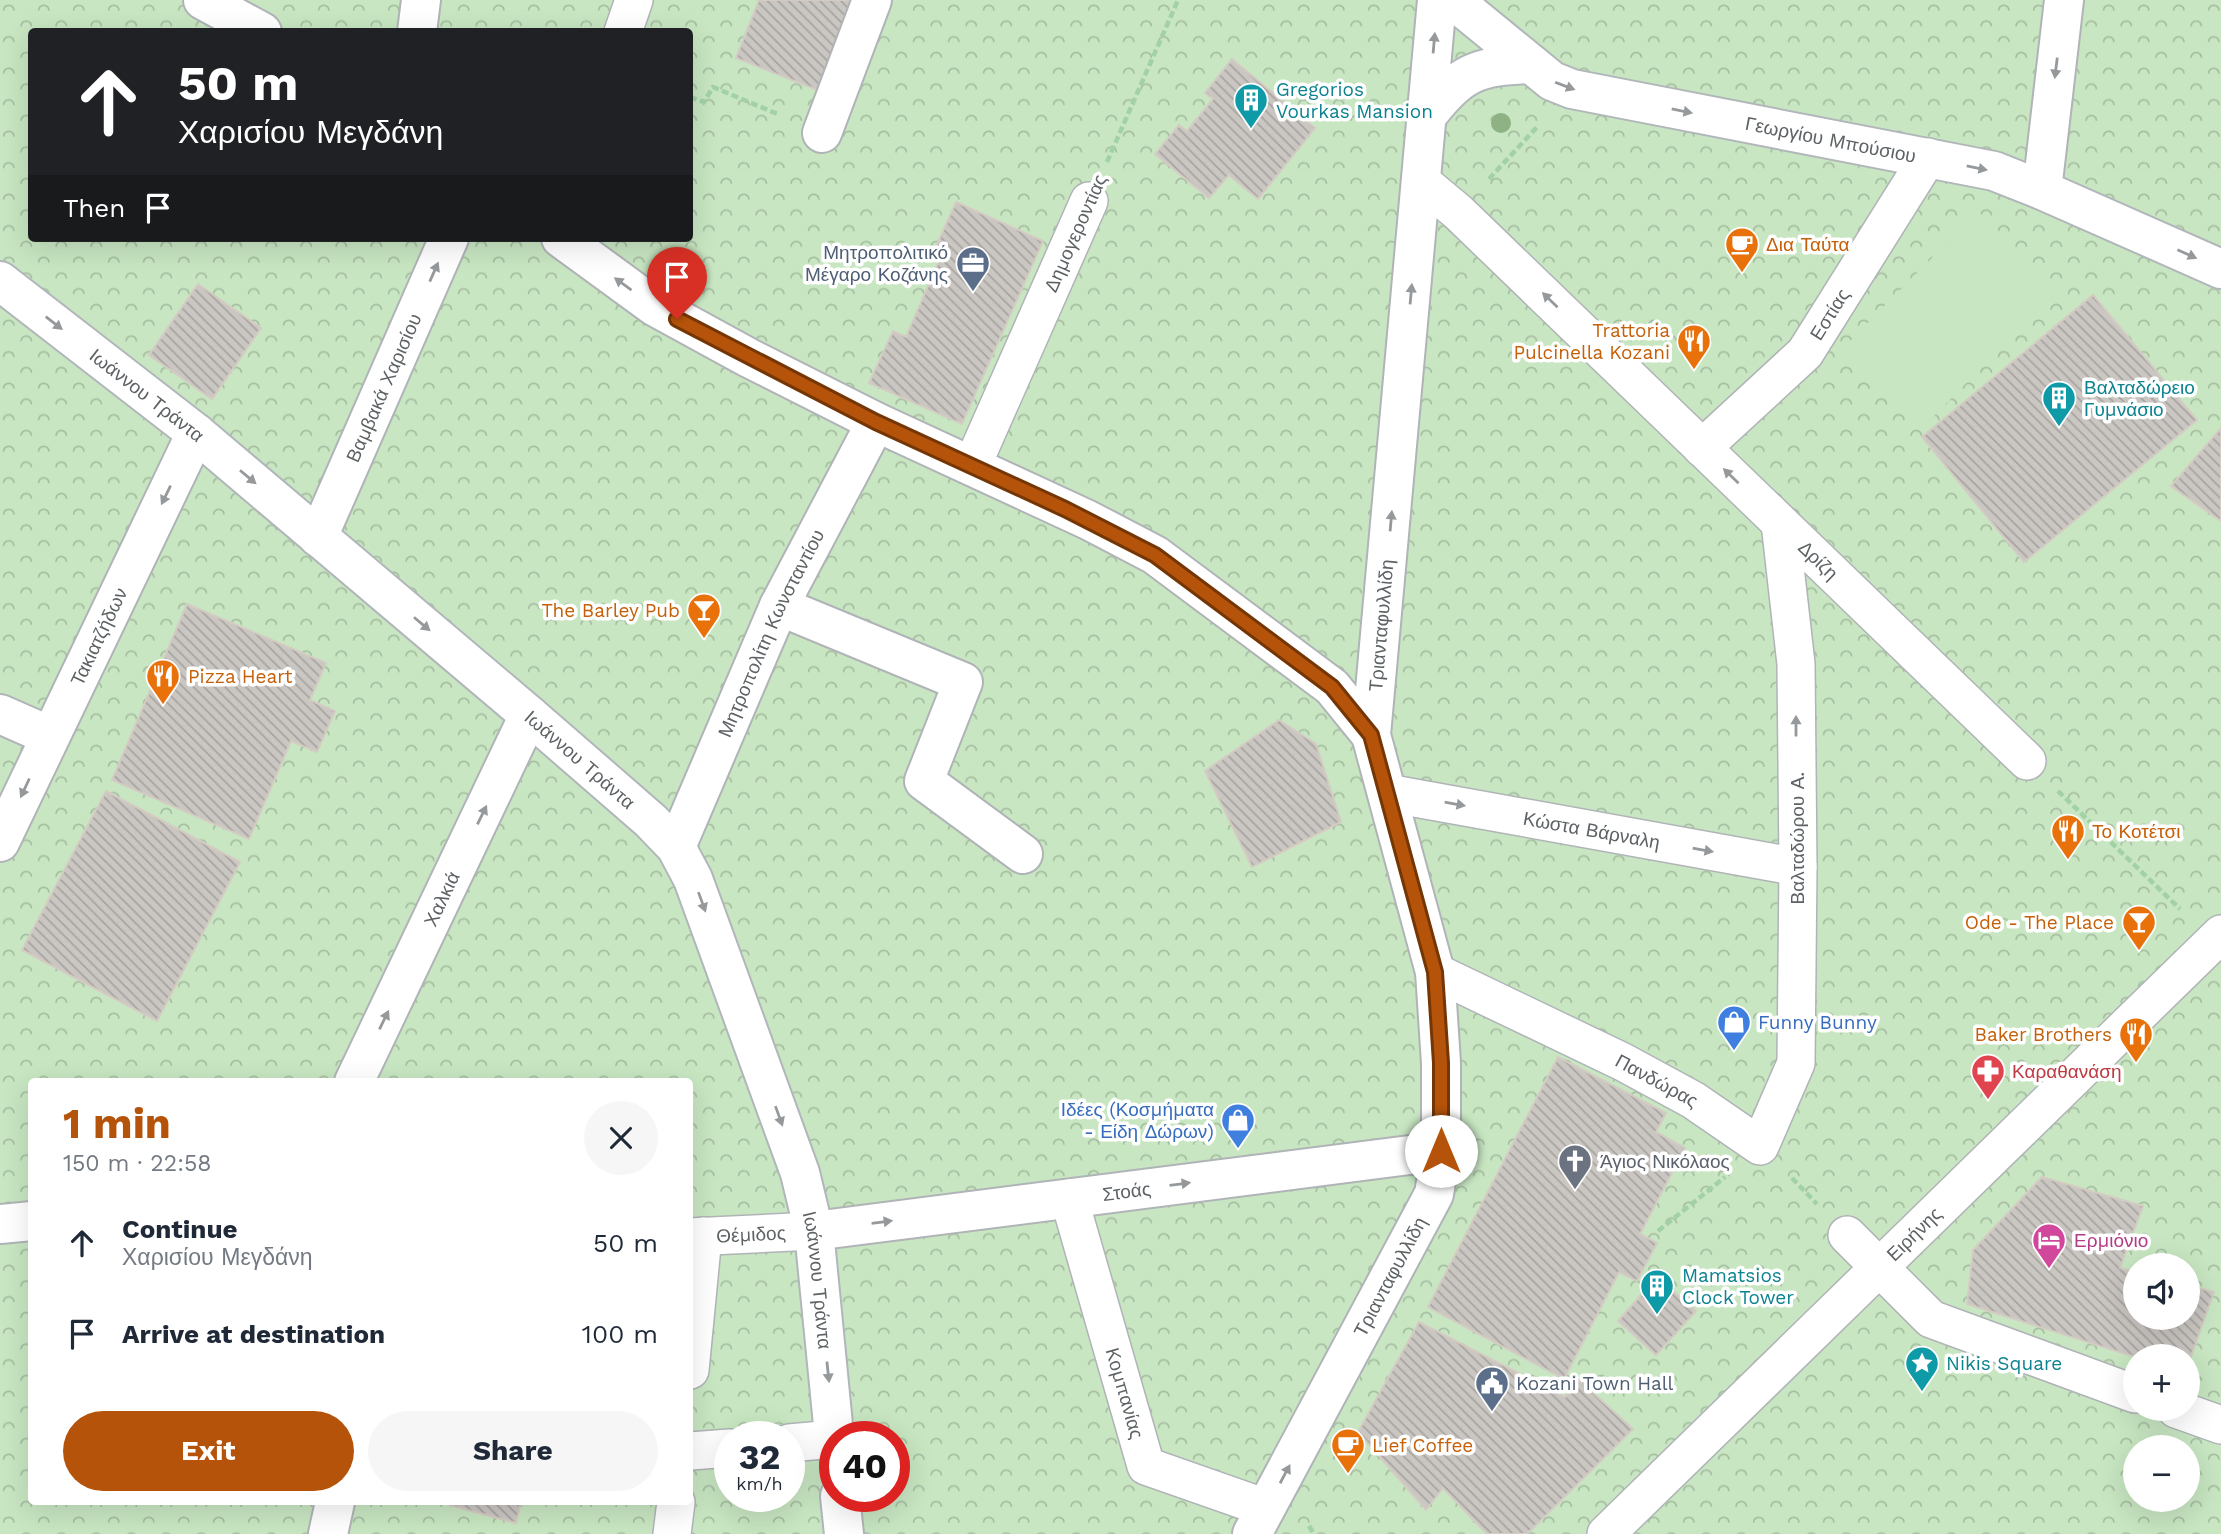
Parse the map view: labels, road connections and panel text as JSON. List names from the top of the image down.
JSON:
{
  "streets": {
    "street": [
      "Γεωργίου Μπούσιου",
      "Δημογεροντίας",
      "Εστίας",
      "Βαμβακά Χαρισίου",
      "Ιωάννου Τράντα",
      "Δρίζη",
      "Τριανταφυλλίδη",
      "Μητροπολίτη Κωνσταντίου",
      "Τακιατζήδων",
      "Κώστα Βάρναλη",
      "Βαλταδώρου Α.",
      "Χαλκιά",
      "Πανδώρας",
      "Στοάς",
      "Θέμιδος",
      "Ειρήνης",
      "Κομπανίας"
    ]
  },
  "crossings": [
    ["Γεωργίου Μπούσιου", "Εστίας"],
    ["Εστίας", "Δρίζη"],
    ["Βαμβακά Χαρισίου", "Ιωάννου Τράντα"],
    ["Ιωάννου Τράντα", "Μητροπολίτη Κωνσταντίου"],
    ["Ιωάννου Τράντα", "Τακιατζήδων"],
    ["Ιωάννου Τράντα", "Χαλκιά"],
    ["Ιωάννου Τράντα", "Στοάς"],
    ["Ιωάννου Τράντα", "Θέμιδος"],
    ["Δρίζη", "Τριανταφυλλίδη"],
    ["Δρίζη", "Βαλταδώρου Α."],
    ["Τριανταφυλλίδη", "Κώστα Βάρναλη"],
    ["Τριανταφυλλίδη", "Πανδώρας"],
    ["Τριανταφυλλίδη", "Στοάς"],
    ["Τριανταφυλλίδη", "Κομπανίας"],
    ["Κώστα Βάρναλη", "Βαλταδώρου Α."],
    ["Βαλταδώρου Α.", "Πανδώρας"],
    ["Στοάς", "Θέμιδος"],
    ["Στοάς", "Κομπανίας"]
  ],
  "one_way": [
    "Γεωργίου Μπούσιου",
    "Βαμβακά Χαρισίου",
    "Ιωάννου Τράντα",
    "Δρίζη",
    "Τριανταφυλλίδη",
    "Τακιατζήδων",
    "Κώστα Βάρναλη",
    "Βαλταδώρου Α.",
    "Χαλκιά",
    "Στοάς"
  ],
  "places": {
    "building": ["Gregorios Vourkas Mansion", "Βαλταδώρειο Γυμνάσιο", "Mamatsios Clock Tower"],
    "cafe": ["Δια Ταύτα", "Lief Coffee"],
    "office": ["Μητροπολιτικό Μέγαρο Κοζάνης"],
    "restaurant": [
      "Trattoria Pulcinella Kozani",
      "Pizza Heart",
      "Το Κοτέτσι",
      "Baker Brothers"
    ],
    "bar": ["The Barley Pub", "Ode - The Place"],
    "shop": ["Funny Bunny", "Ιδέες (Κοσμήματα - Είδη Δώρων)"],
    "pharmacy": ["Καραθανάση"],
    "church": ["Άγιος Νικόλαος"],
    "hotel": ["Ερμιόνιο"],
    "place": ["Nikis Square"],
    "public building": ["Kozani Town Hall"]
  },
  "page": {
    "turn": ["50 m", "Χαρισίου Μεγδάνη"],
    "then": "Then",
    "heading": ["1 min", "150 m · 22:58"],
    "list": [
      {
        "name": "Continue",
        "note": "Χαρισίου Μεγδάνη",
        "value": "50 m"
      },
      {
        "name": "Arrive at destination",
        "value": "100 m"
      }
    ],
    "map_buttons": ["+", "−"],
    "buttons": ["Exit", "Share"],
    "speed": "32 km/h",
    "limit": "40"
  }
}
